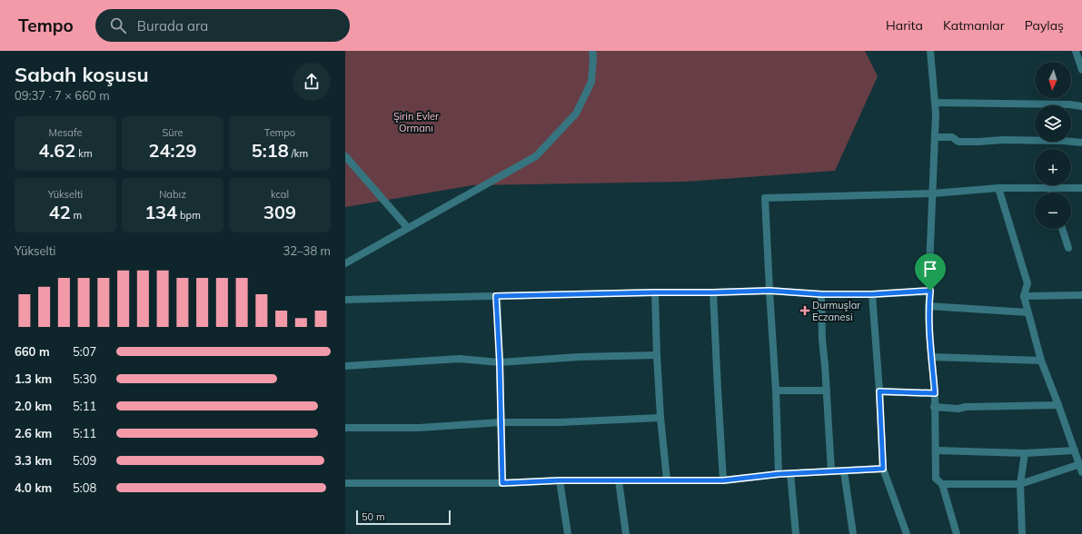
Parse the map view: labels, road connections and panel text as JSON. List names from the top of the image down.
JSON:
{
  "parks": ["Şirin Evler Ormanı"],
  "places": {
    "health": ["Durmuşlar Eczanesi"]
  },
  "scale_bar": "50 m",
  "north": "bottom",
  "page": {
    "header": "Tempo",
    "search": "Burada ara",
    "nav": ["Harita", "Katmanlar", "Paylaş"],
    "heading": ["Sabah koşusu", "09:37 · 7 × 660 m"],
    "map_buttons": ["+", "−"],
    "stats": [
      ["Mesafe", "4.62 km"],
      ["Süre", "24:29"],
      ["Tempo", "5:18 /km"],
      ["Yükselti", "42 m"],
      ["Nabız", "134 bpm"],
      ["kcal", "309"]
    ],
    "chart": ["Yükselti", "32–38 m"],
    "list": [
      {
        "name": "660 m",
        "note": "5:07"
      },
      {
        "name": "1.3 km",
        "note": "5:30"
      },
      {
        "name": "2.0 km",
        "note": "5:11"
      },
      {
        "name": "2.6 km",
        "note": "5:11"
      },
      {
        "name": "3.3 km",
        "note": "5:09"
      },
      {
        "name": "4.0 km",
        "note": "5:08"
      }
    ],
    "scale": "50 m"
  }
}
